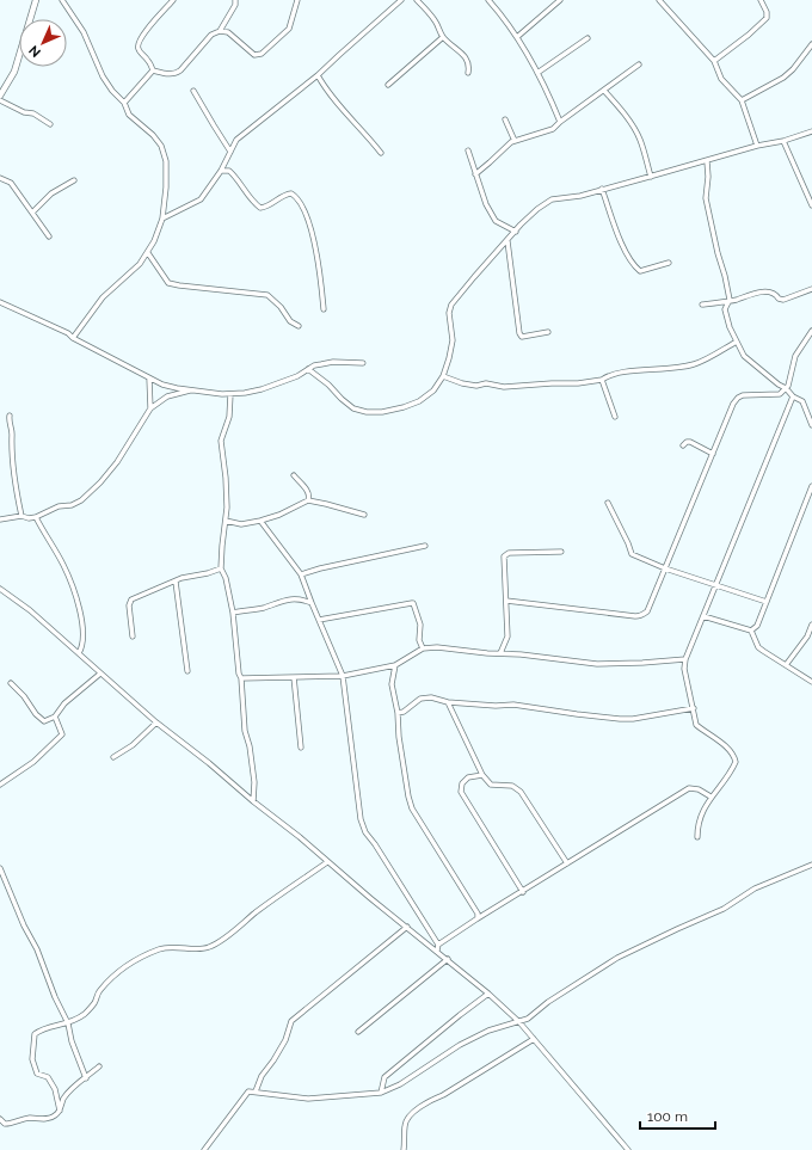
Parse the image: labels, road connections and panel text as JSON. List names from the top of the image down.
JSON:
{
  "scale_bar": "100 m",
  "north": "bottom left"
}
